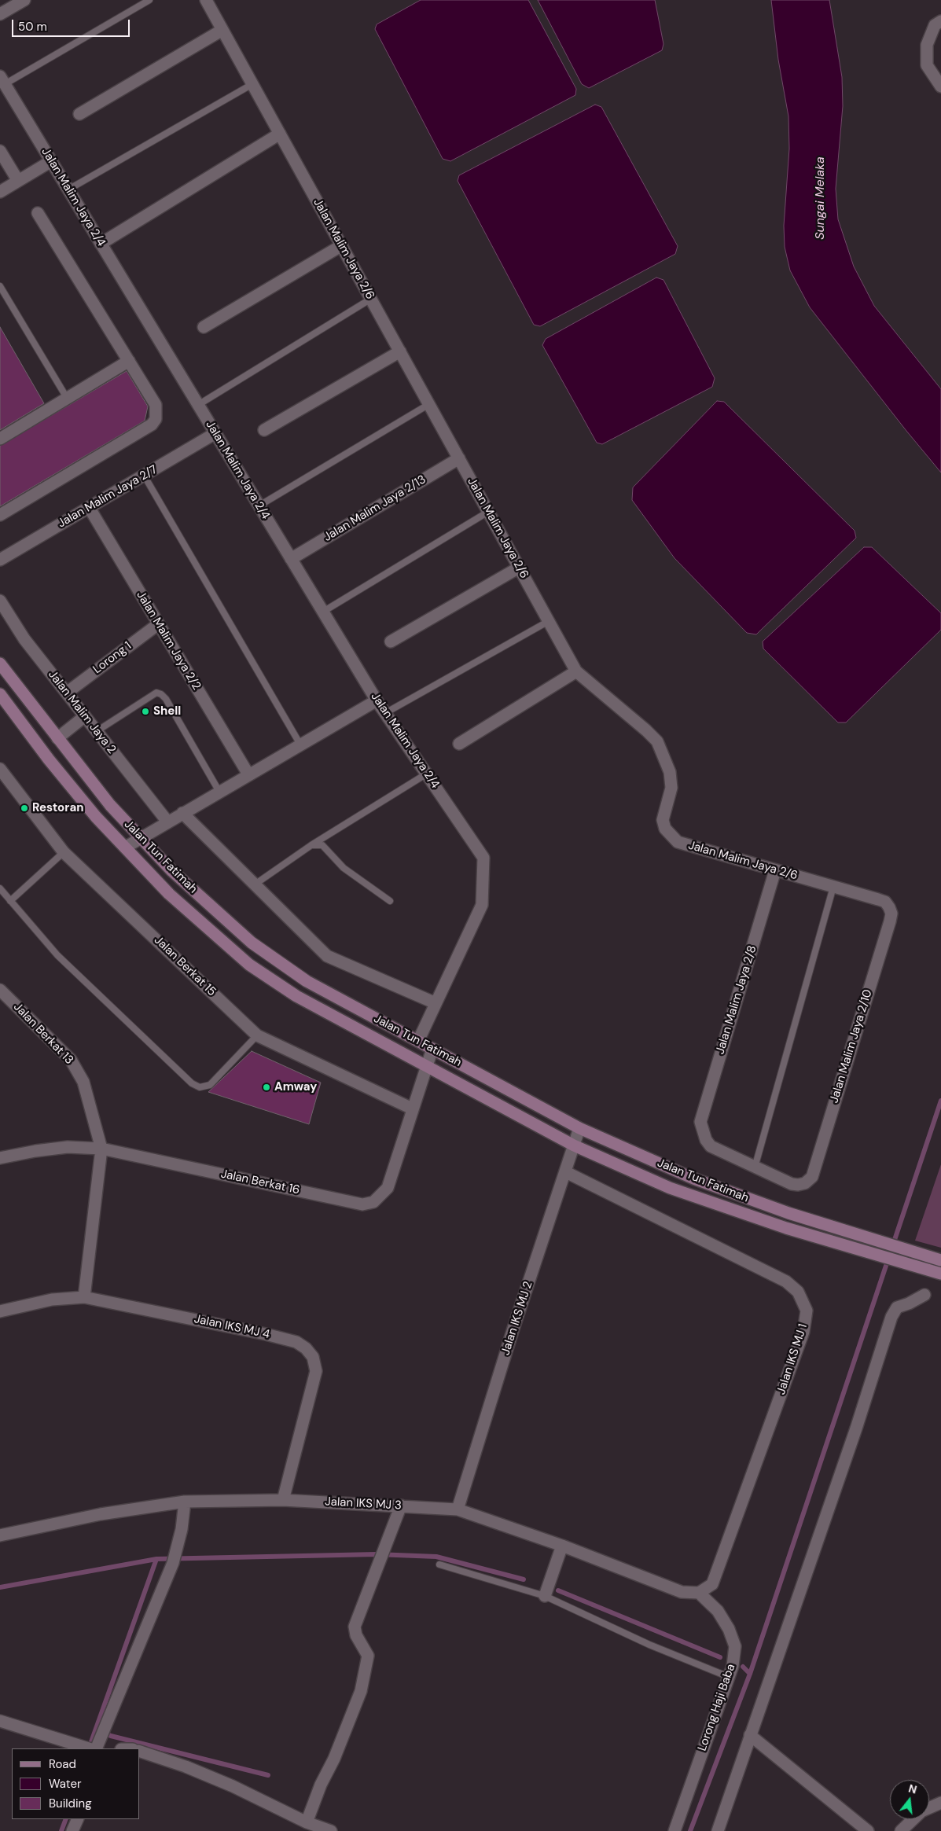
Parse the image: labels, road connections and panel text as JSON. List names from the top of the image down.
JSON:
{
  "streets": {
    "main road": ["Jalan Tun Fatimah"],
    "street": [
      "Jalan Malim Jaya 2/4",
      "Jalan Malim Jaya 2/6",
      "Jalan Malim Jaya 2/7",
      "Jalan Malim Jaya 2/13",
      "Jalan Malim Jaya 2/2",
      "Lorong 1",
      "Jalan Malim Jaya 2",
      "Jalan Berkat 15",
      "Jalan Malim Jaya 2/8",
      "Jalan Berkat 13",
      "Jalan Malim Jaya 2/10",
      "Jalan Berkat 16",
      "Jalan IKS MJ 2",
      "Jalan IKS MJ 4",
      "Jalan IKS MJ 1",
      "Jalan IKS MJ 3",
      "Lorong Haji Baba"
    ]
  },
  "crossings": [
    ["Jalan Malim Jaya 2/4", "Jalan Malim Jaya 2/7"],
    ["Jalan Malim Jaya 2/4", "Jalan Malim Jaya 2/13"],
    ["Jalan Malim Jaya 2/6", "Jalan Malim Jaya 2/13"],
    ["Jalan Malim Jaya 2/6", "Jalan Malim Jaya 2/8"],
    ["Jalan Malim Jaya 2/6", "Jalan Malim Jaya 2/10"],
    ["Jalan Malim Jaya 2/7", "Jalan Malim Jaya 2/2"],
    ["Jalan Malim Jaya 2/2", "Lorong 1"],
    ["Lorong 1", "Jalan Malim Jaya 2"],
    ["Jalan Tun Fatimah", "Jalan Berkat 16"],
    ["Jalan Tun Fatimah", "Jalan IKS MJ 2"],
    ["Jalan Berkat 15", "Jalan Berkat 16"],
    ["Jalan Malim Jaya 2/8", "Jalan Malim Jaya 2/10"],
    ["Jalan Berkat 13", "Jalan Berkat 16"],
    ["Jalan IKS MJ 2", "Jalan IKS MJ 1"],
    ["Jalan IKS MJ 2", "Jalan IKS MJ 3"],
    ["Jalan IKS MJ 4", "Jalan IKS MJ 3"],
    ["Jalan IKS MJ 1", "Jalan IKS MJ 3"],
    ["Jalan IKS MJ 1", "Lorong Haji Baba"],
    ["Jalan IKS MJ 3", "Lorong Haji Baba"]
  ],
  "water": ["Sungai Melaka"],
  "places": ["Shell", "Restoran", "Amway"],
  "legend": ["Road", "Water", "Building"],
  "scale_bar": "50 m",
  "north": "top"
}
